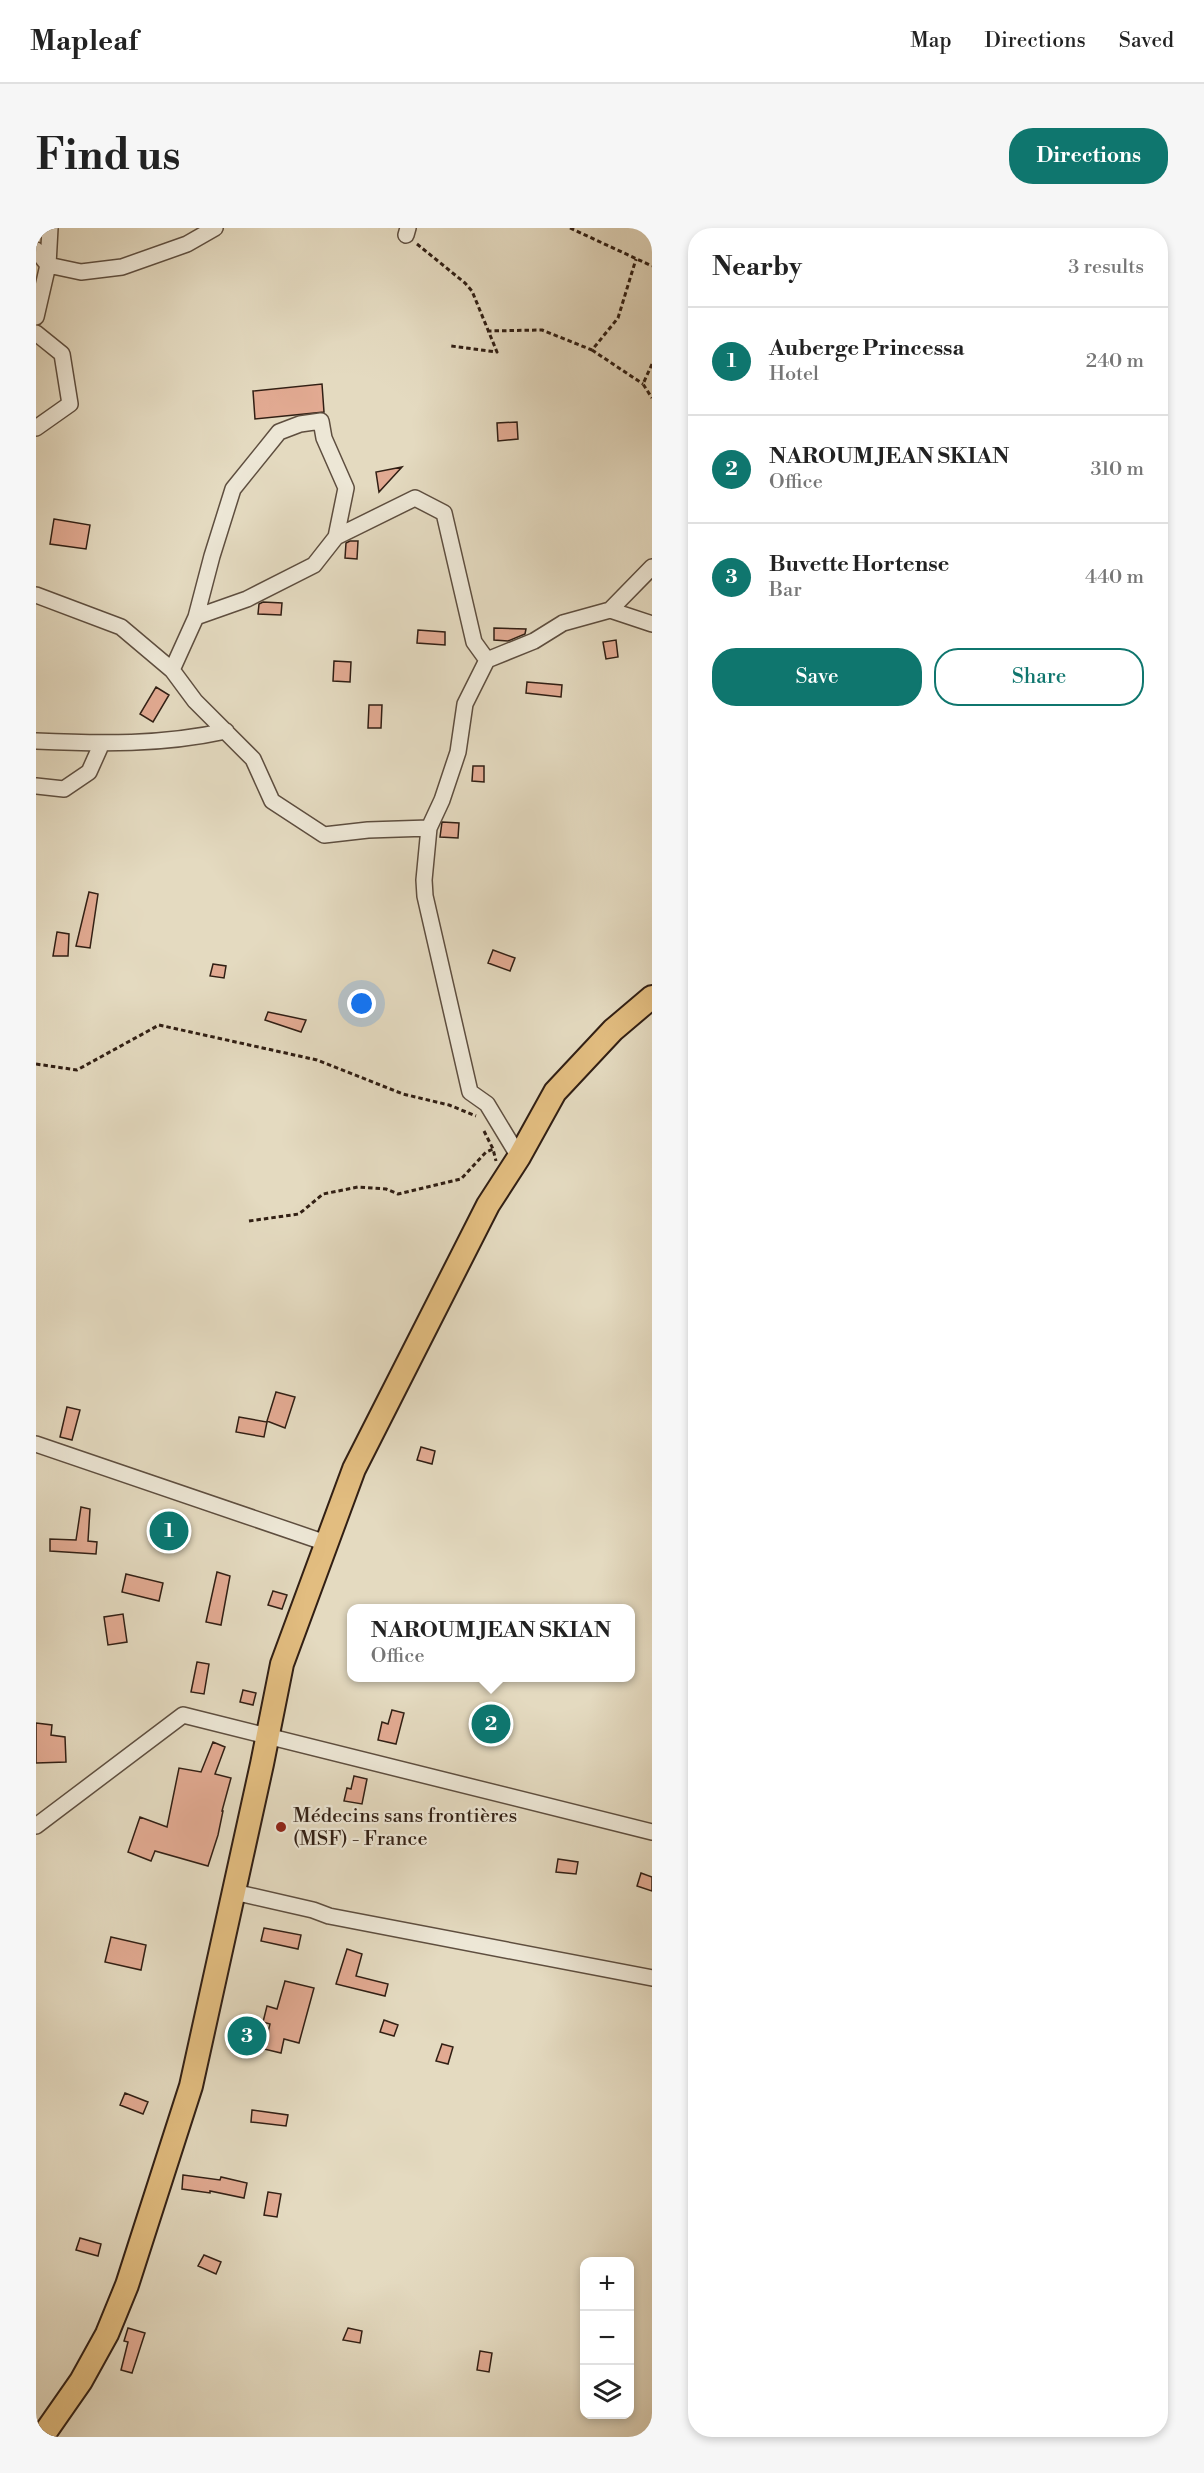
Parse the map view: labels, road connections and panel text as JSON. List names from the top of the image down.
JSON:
{
  "places": ["Médecins sans frontières (MSF) - France"],
  "page": {
    "header": "Mapleaf",
    "nav": ["Map", "Directions", "Saved"],
    "buttons": [
      "Directions",
      ["Save", "Share"]
    ],
    "title": "Find us",
    "heading": ["Nearby", "3 results"],
    "list": [
      {
        "mark": "1",
        "name": "Auberge Princessa",
        "note": "Hotel",
        "value": "240 m"
      },
      {
        "mark": "2",
        "name": "NAROUM JEAN SKIAN",
        "note": "Office",
        "value": "310 m"
      },
      {
        "mark": "3",
        "name": "Buvette Hortense",
        "note": "Bar",
        "value": "440 m"
      }
    ],
    "pins": ["1", "2", "3"],
    "popup": ["NAROUM JEAN SKIAN", "Office"],
    "map_buttons": ["+", "−"]
  }
}
